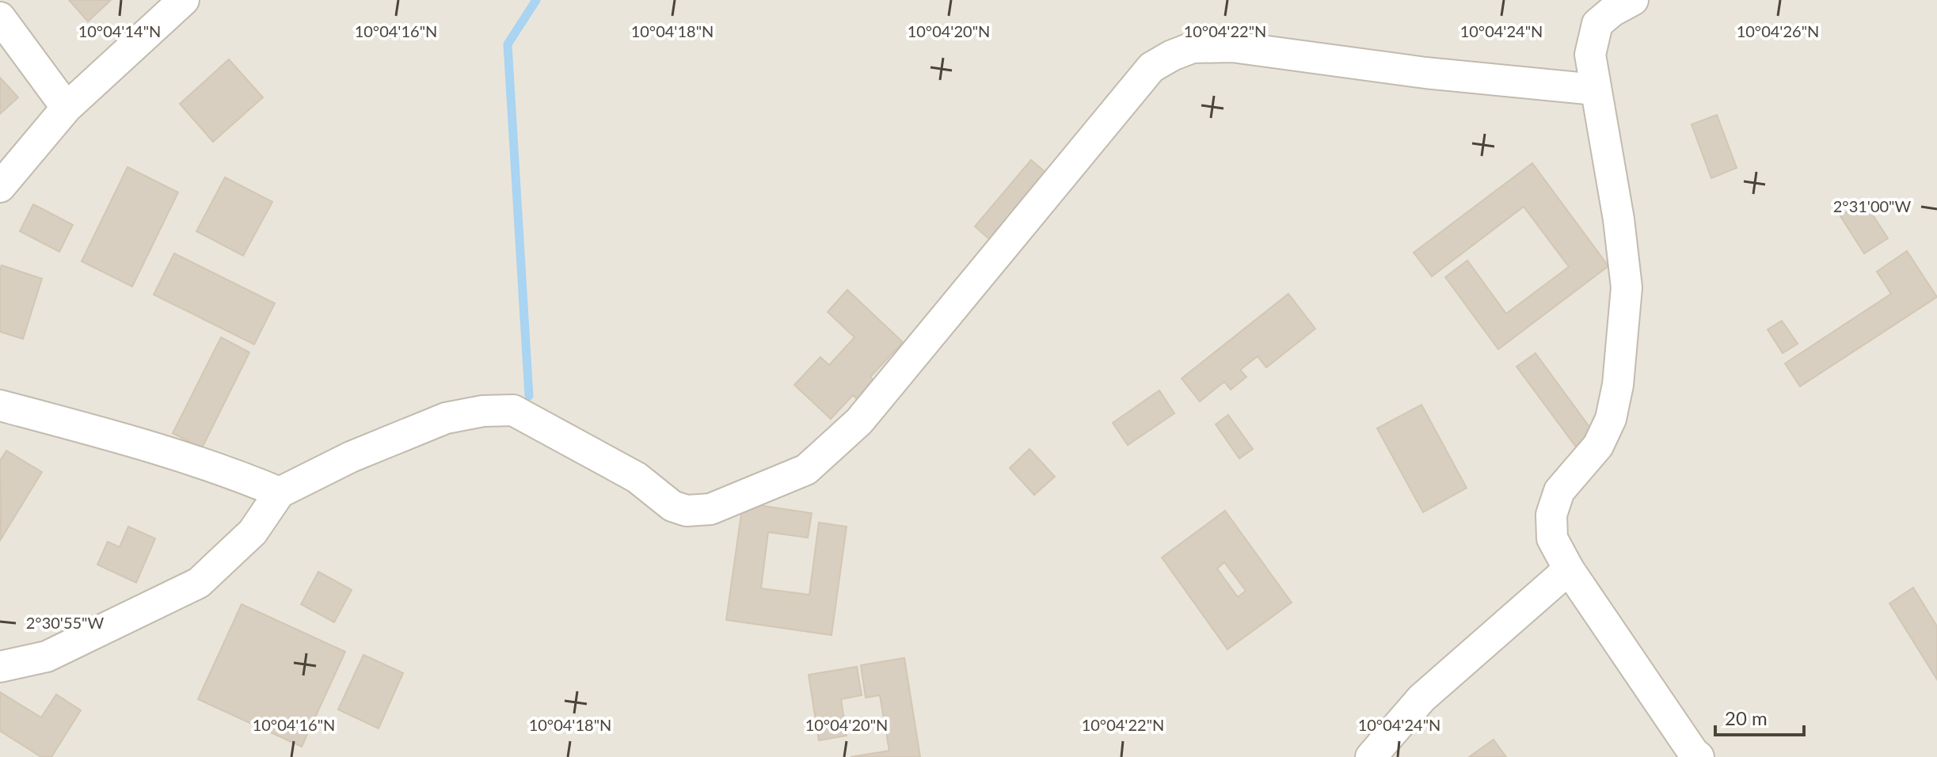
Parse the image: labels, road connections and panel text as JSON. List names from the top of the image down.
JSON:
{
  "scale_bar": "20 m",
  "coordinates": [
    "10°04'14\"N",
    "10°04'16\"N",
    "10°04'18\"N",
    "10°04'20\"N",
    "10°04'22\"N",
    "10°04'24\"N",
    "10°04'26\"N",
    "2°31'00\"W",
    "2°30'55\"W"
  ]
}
